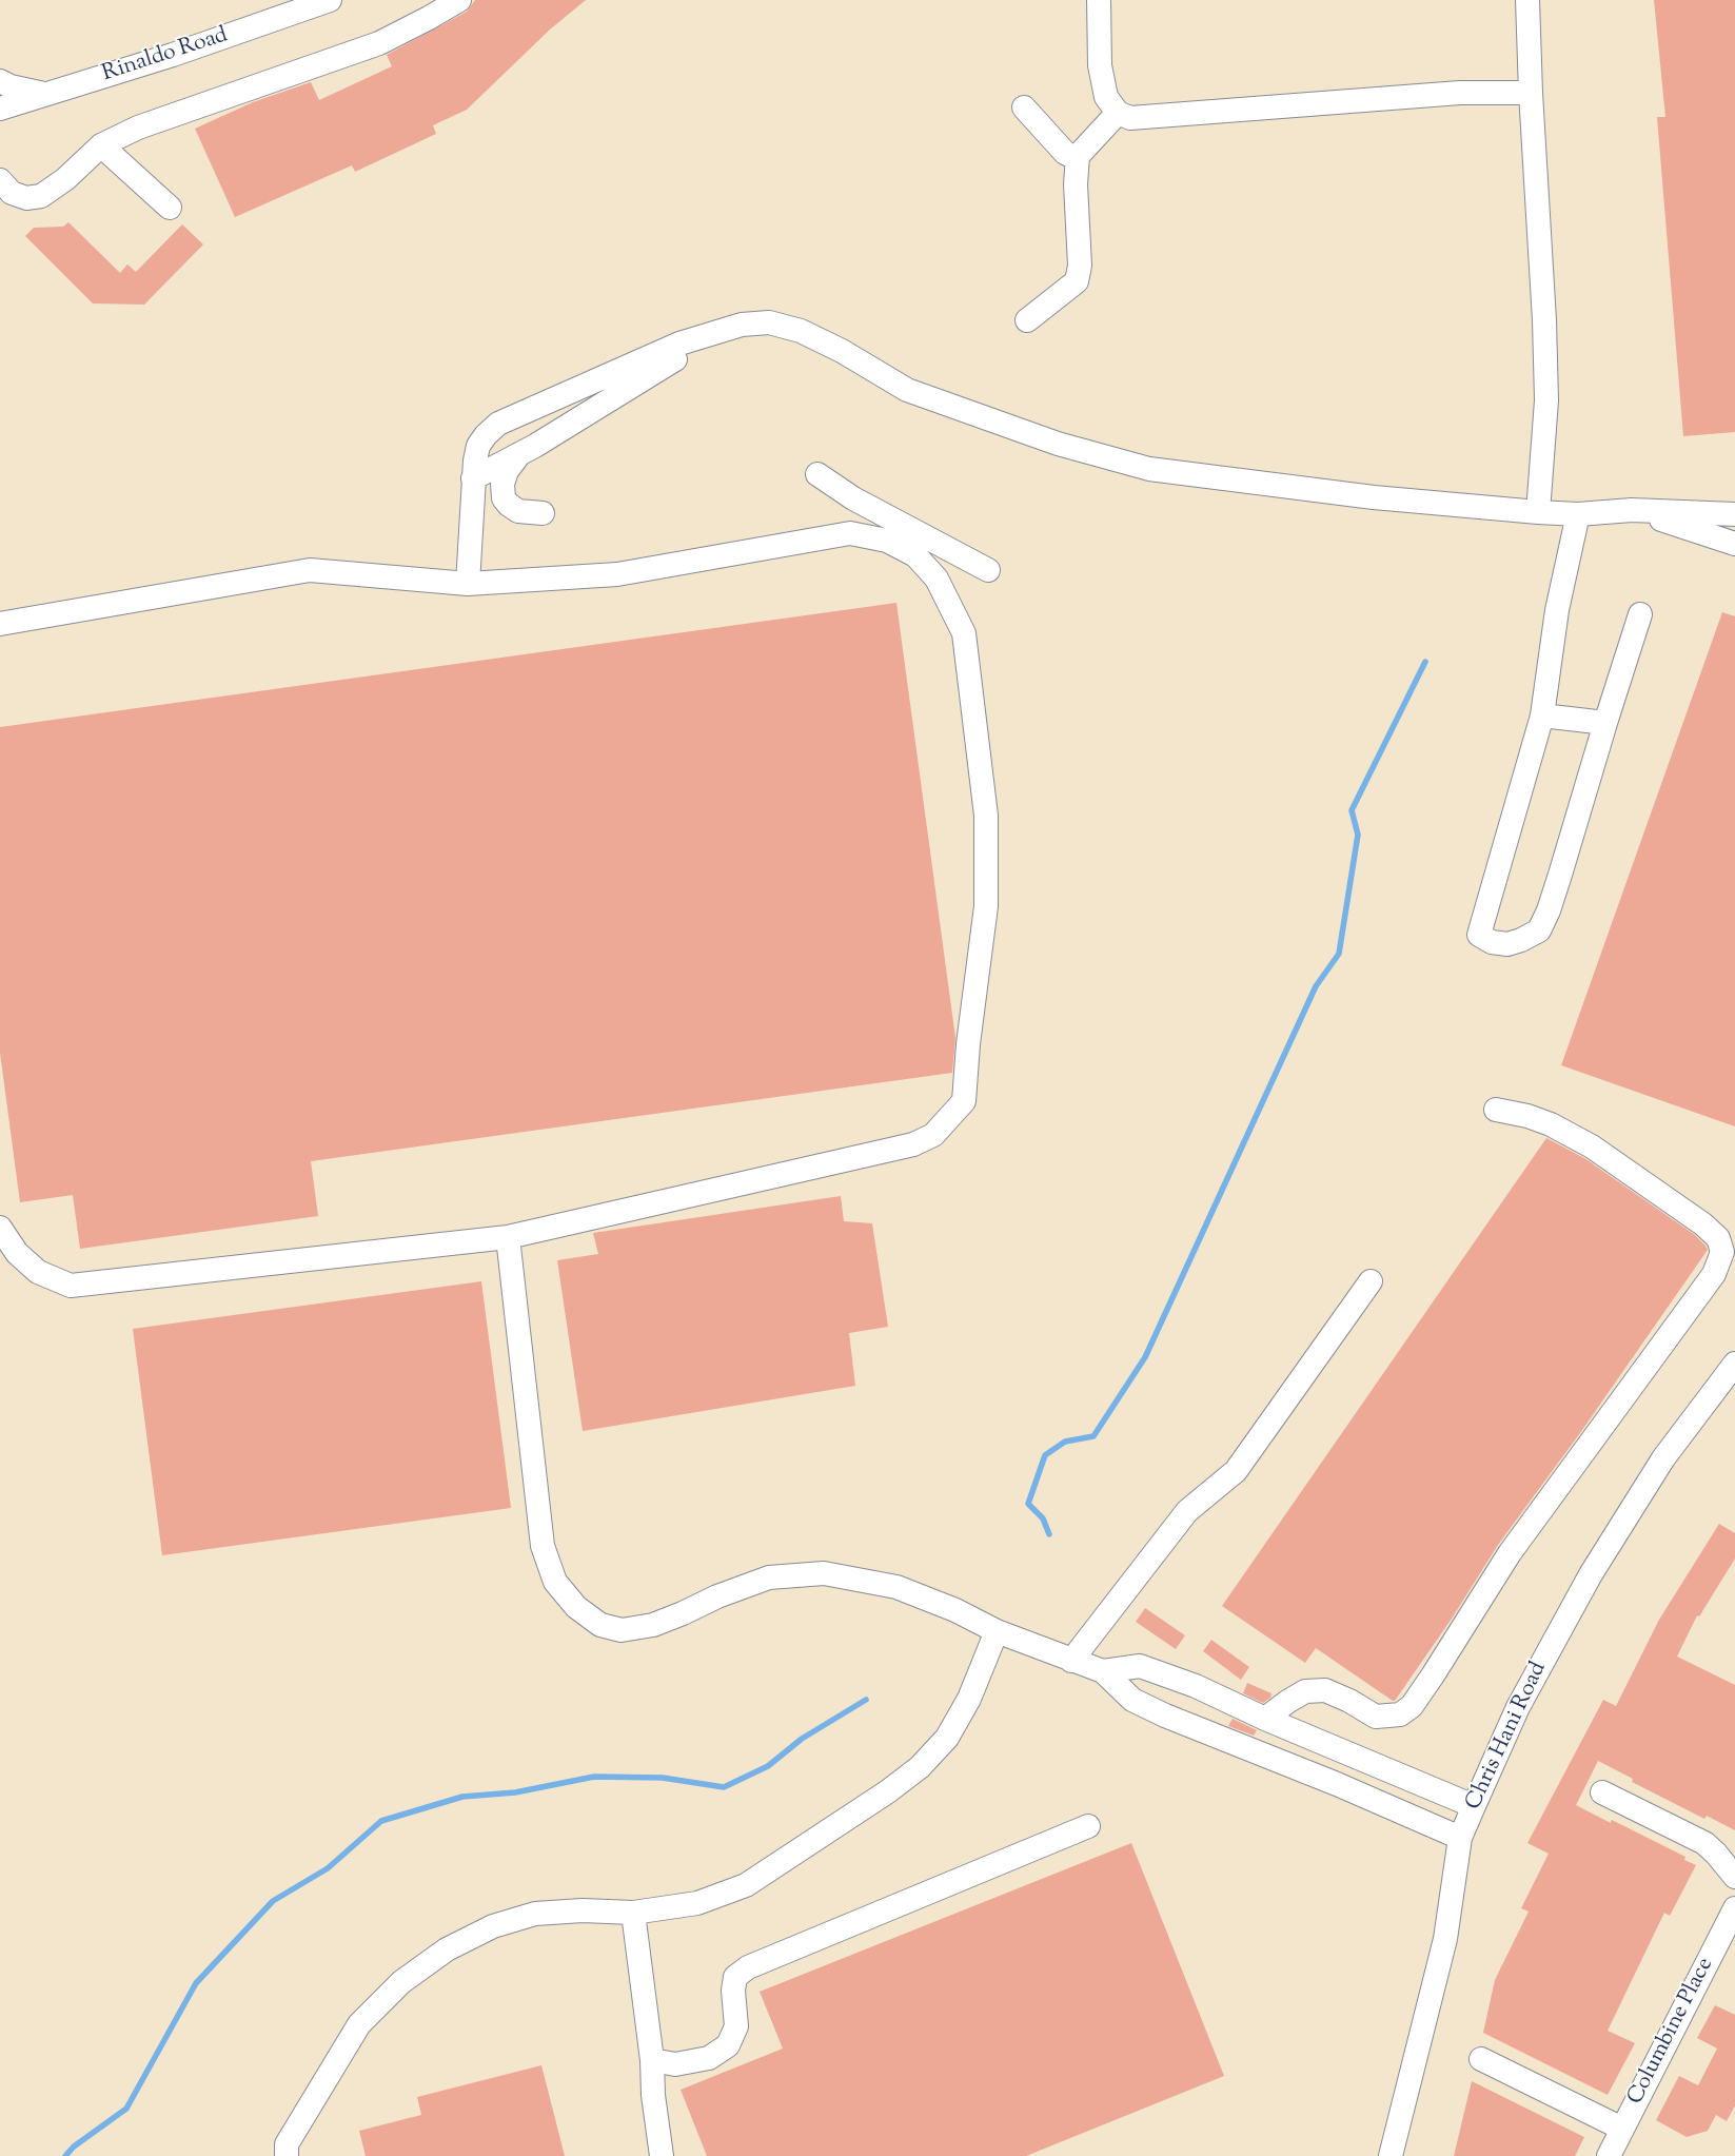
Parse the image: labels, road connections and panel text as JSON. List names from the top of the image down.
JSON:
{
  "streets": {
    "street": ["Rinaldo Road", "Chris Hani Road", "Columbine Place"]
  }
}
